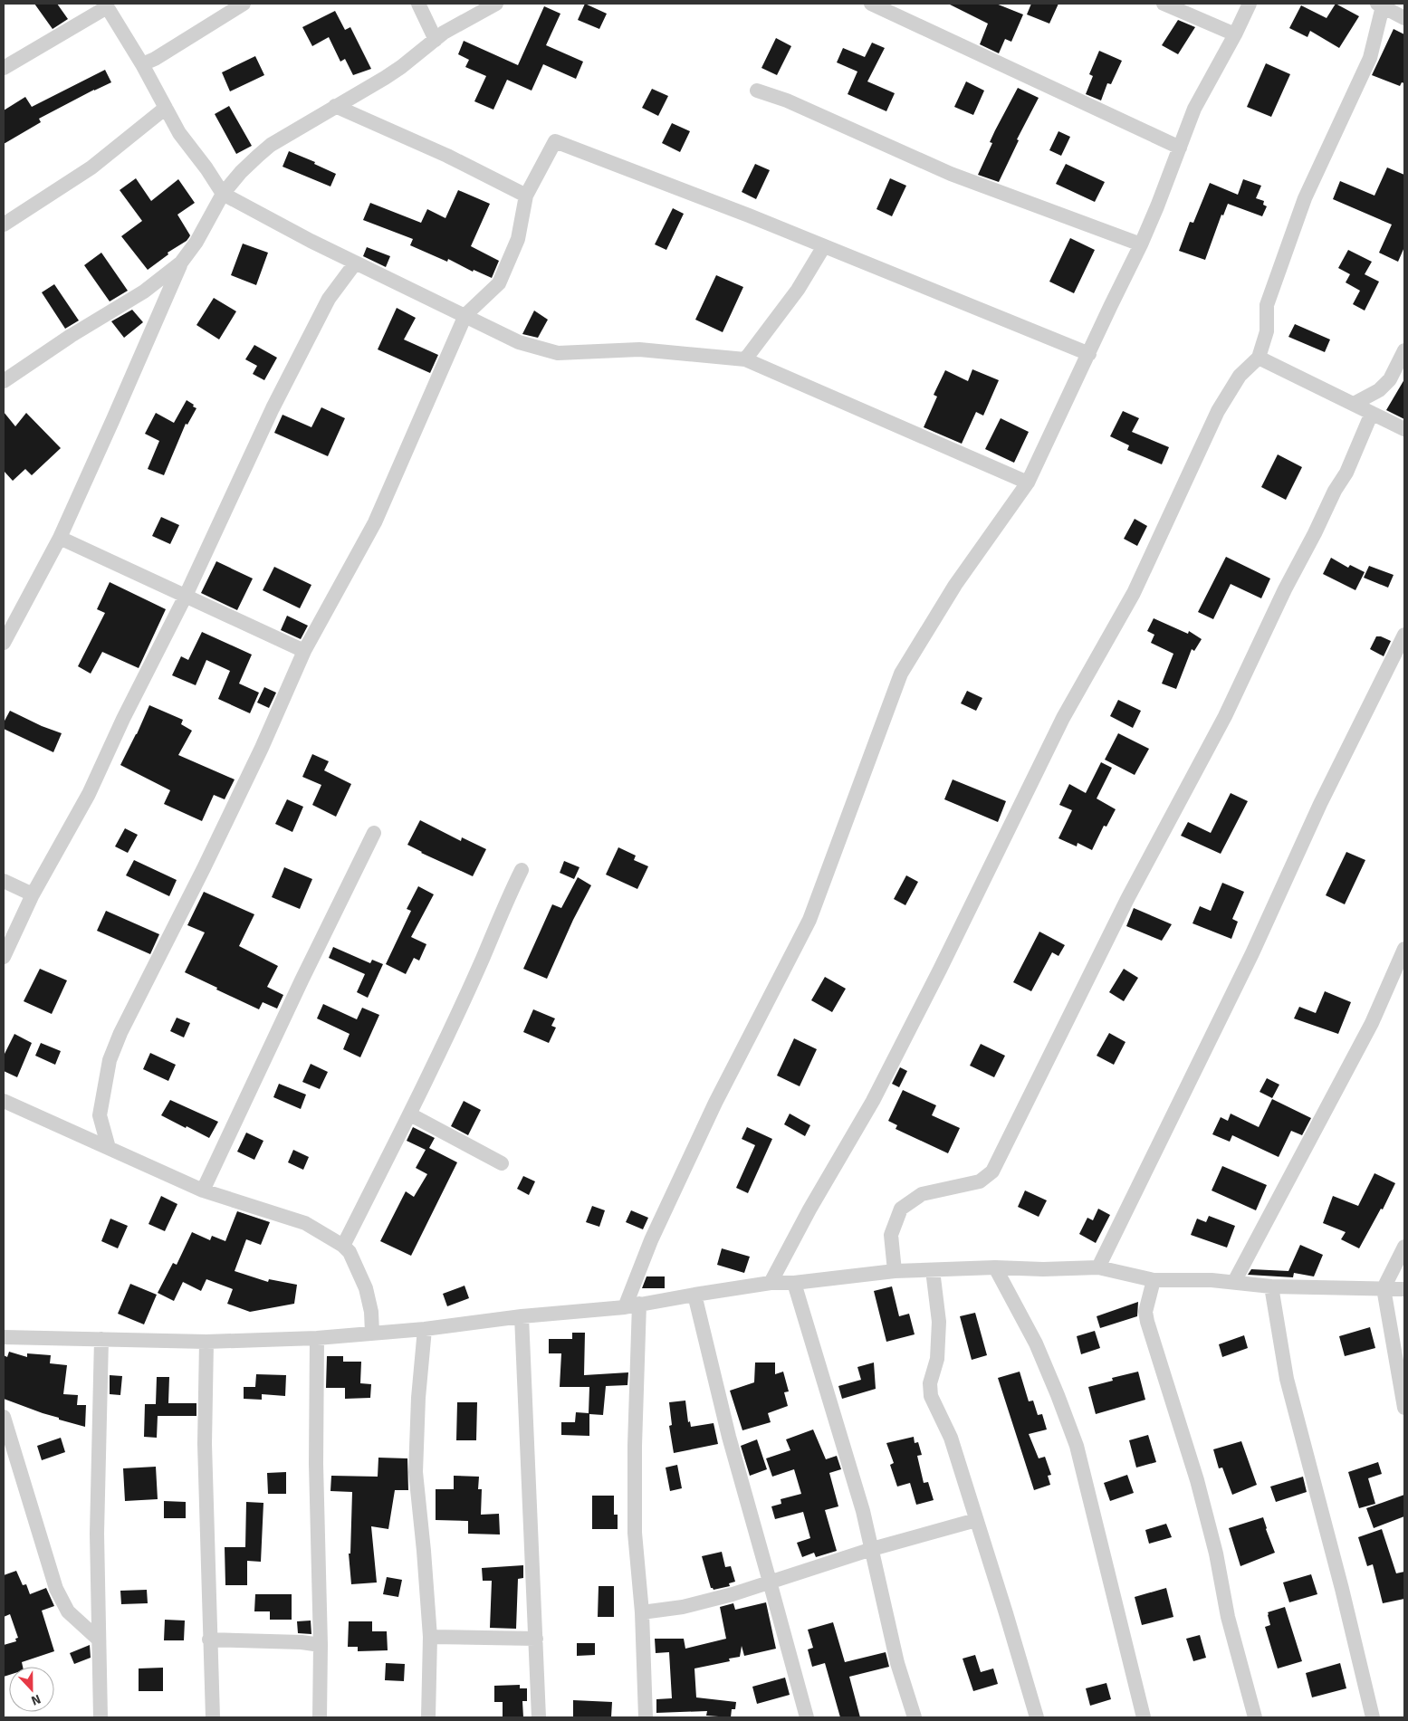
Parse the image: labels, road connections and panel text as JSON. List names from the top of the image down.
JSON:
{
  "north": "bottom"
}
